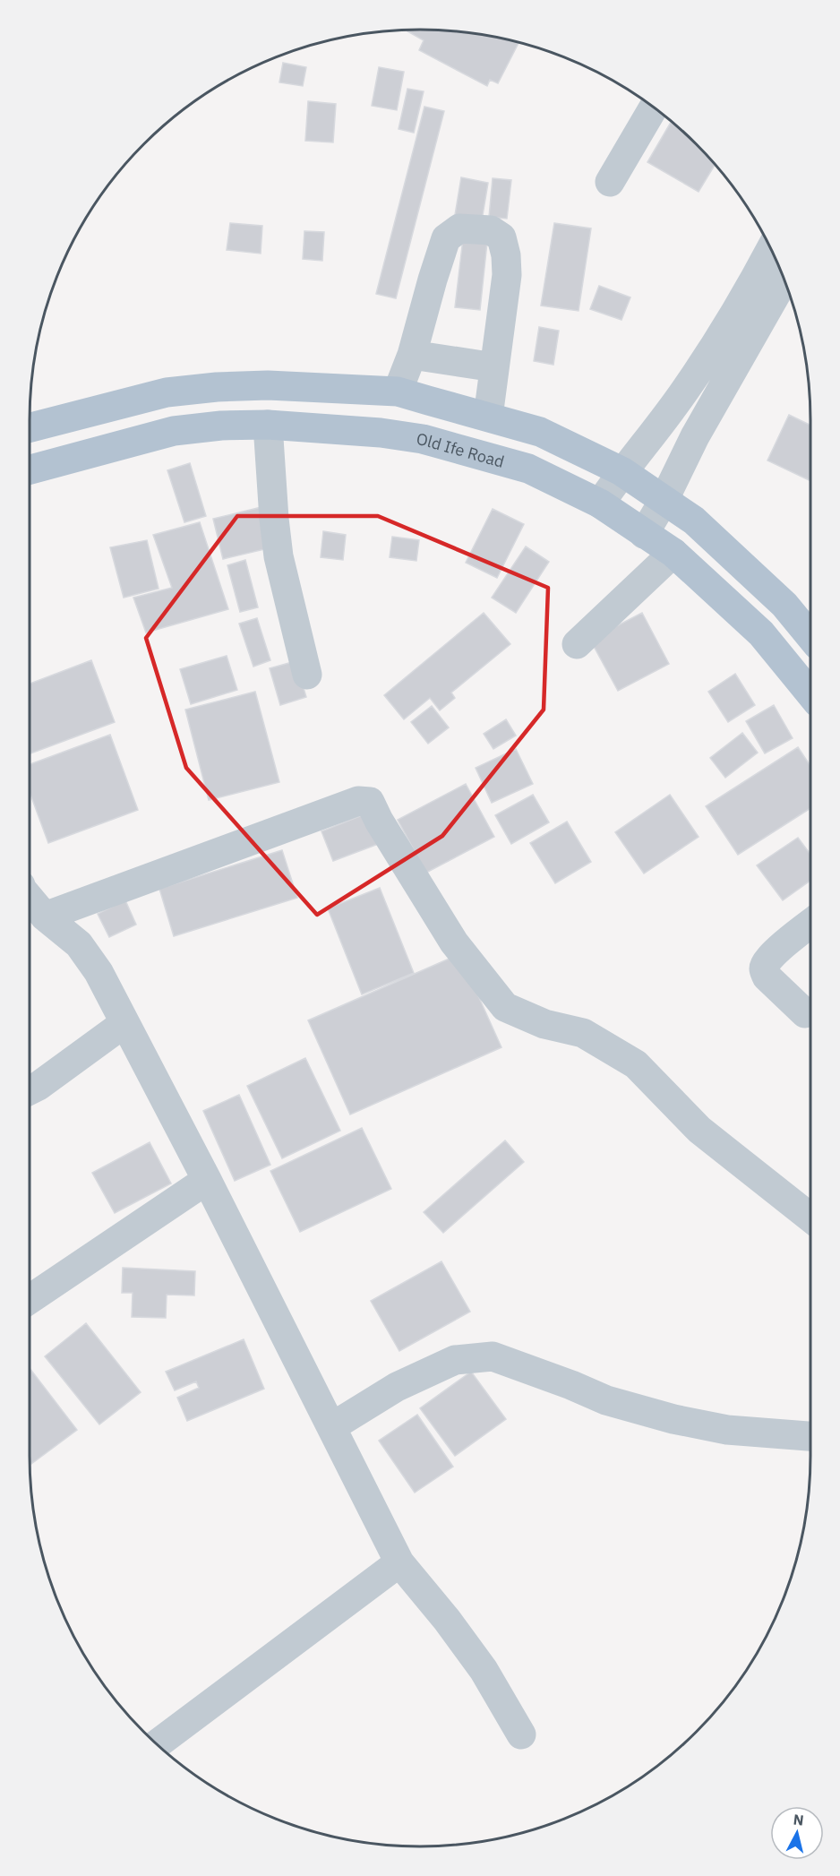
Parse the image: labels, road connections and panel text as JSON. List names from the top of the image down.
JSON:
{
  "streets": {
    "main road": ["Old Ife Road"]
  },
  "north": "top"
}
